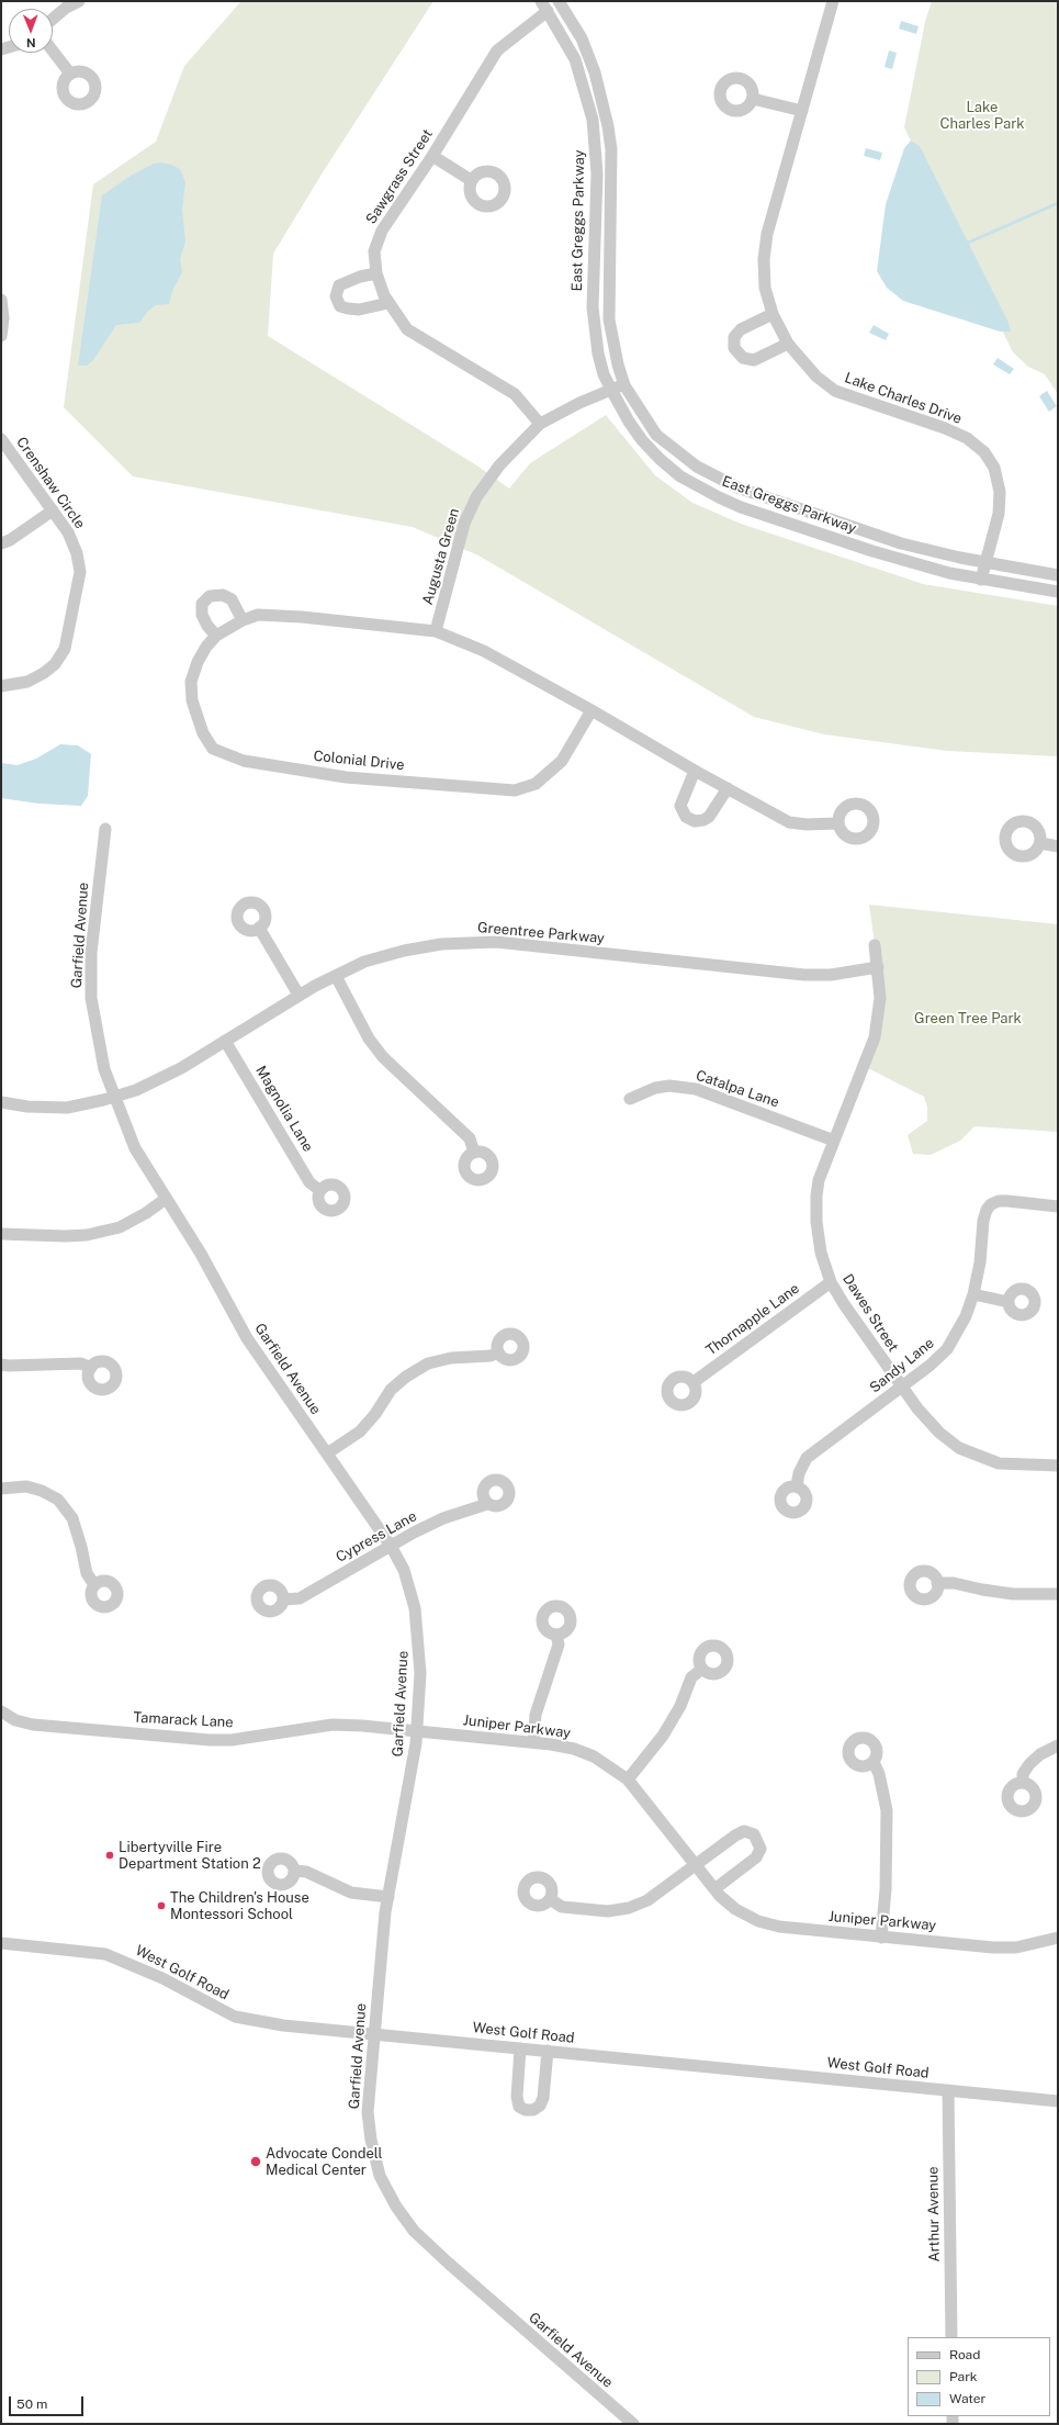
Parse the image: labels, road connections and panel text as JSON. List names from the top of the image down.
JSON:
{
  "streets": {
    "street": [
      "Sawgrass Street",
      "East Greggs Parkway",
      "Lake Charles Drive",
      "Crenshaw Circle",
      "Augusta Green",
      "Colonial Drive",
      "Greentree Parkway",
      "Garfield Avenue",
      "Catalpa Lane",
      "Magnolia Lane",
      "Dawes Street",
      "Thornapple Lane",
      "Sandy Lane",
      "Cypress Lane",
      "Tamarack Lane",
      "Juniper Parkway",
      "West Golf Road",
      "Arthur Avenue"
    ]
  },
  "crossings": [
    ["Sawgrass Street", "East Greggs Parkway"],
    ["Sawgrass Street", "Augusta Green"],
    ["East Greggs Parkway", "Lake Charles Drive"],
    ["East Greggs Parkway", "Augusta Green"],
    ["Augusta Green", "Colonial Drive"],
    ["Greentree Parkway", "Garfield Avenue"],
    ["Greentree Parkway", "Magnolia Lane"],
    ["Greentree Parkway", "Dawes Street"],
    ["Garfield Avenue", "Cypress Lane"],
    ["Garfield Avenue", "Tamarack Lane"],
    ["Garfield Avenue", "Juniper Parkway"],
    ["Garfield Avenue", "West Golf Road"],
    ["Catalpa Lane", "Dawes Street"],
    ["Dawes Street", "Thornapple Lane"],
    ["Dawes Street", "Sandy Lane"],
    ["Tamarack Lane", "Juniper Parkway"],
    ["West Golf Road", "Arthur Avenue"]
  ],
  "parks": ["Lake Charles Park", "Green Tree Park"],
  "places": ["Libertyville Fire Department Station 2", "The Children's House Montessori School", "Advocate Condell Medical Center"],
  "legend": ["Road", "Park", "Water"],
  "scale_bar": "50 m",
  "north": "bottom"
}
